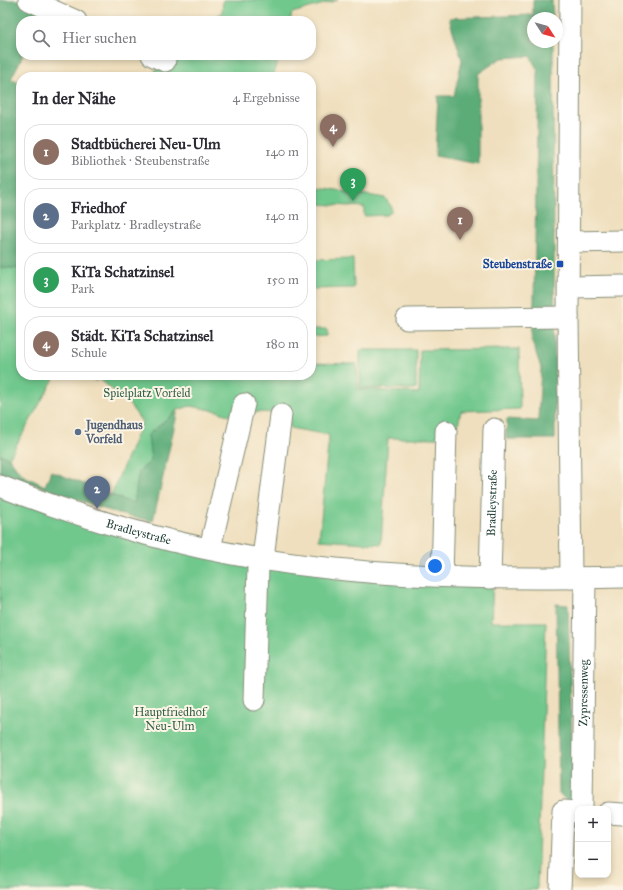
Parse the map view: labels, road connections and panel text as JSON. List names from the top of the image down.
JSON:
{
  "streets": {
    "street": ["Bradleystraße", "Zypressenweg"]
  },
  "crossings": [
    ["Bradleystraße", "Zypressenweg"]
  ],
  "parks": ["Spielplatz Vorfeld", "Hauptfriedhof Neu-Ulm"],
  "places": {
    "transit": ["Steubenstraße"],
    "other": ["Jugendhaus Vorfeld"]
  },
  "north": "bottom right",
  "page": {
    "search": "Hier suchen",
    "heading": ["In der Nähe", "4 Ergebnisse"],
    "pins": [
      "4",
      "3",
      "1",
      "2"
    ],
    "list": [
      {
        "mark": "1",
        "name": "Stadtbücherei Neu-Ulm",
        "note": "Bibliothek · Steubenstraße",
        "value": "140 m"
      },
      {
        "mark": "2",
        "name": "Friedhof",
        "note": "Parkplatz · Bradleystraße",
        "value": "140 m"
      },
      {
        "mark": "3",
        "name": "KiTa Schatzinsel",
        "note": "Park",
        "value": "150 m"
      },
      {
        "mark": "4",
        "name": "Städt. KiTa Schatzinsel",
        "note": "Schule",
        "value": "180 m"
      }
    ],
    "map_buttons": ["+", "−"]
  }
}
